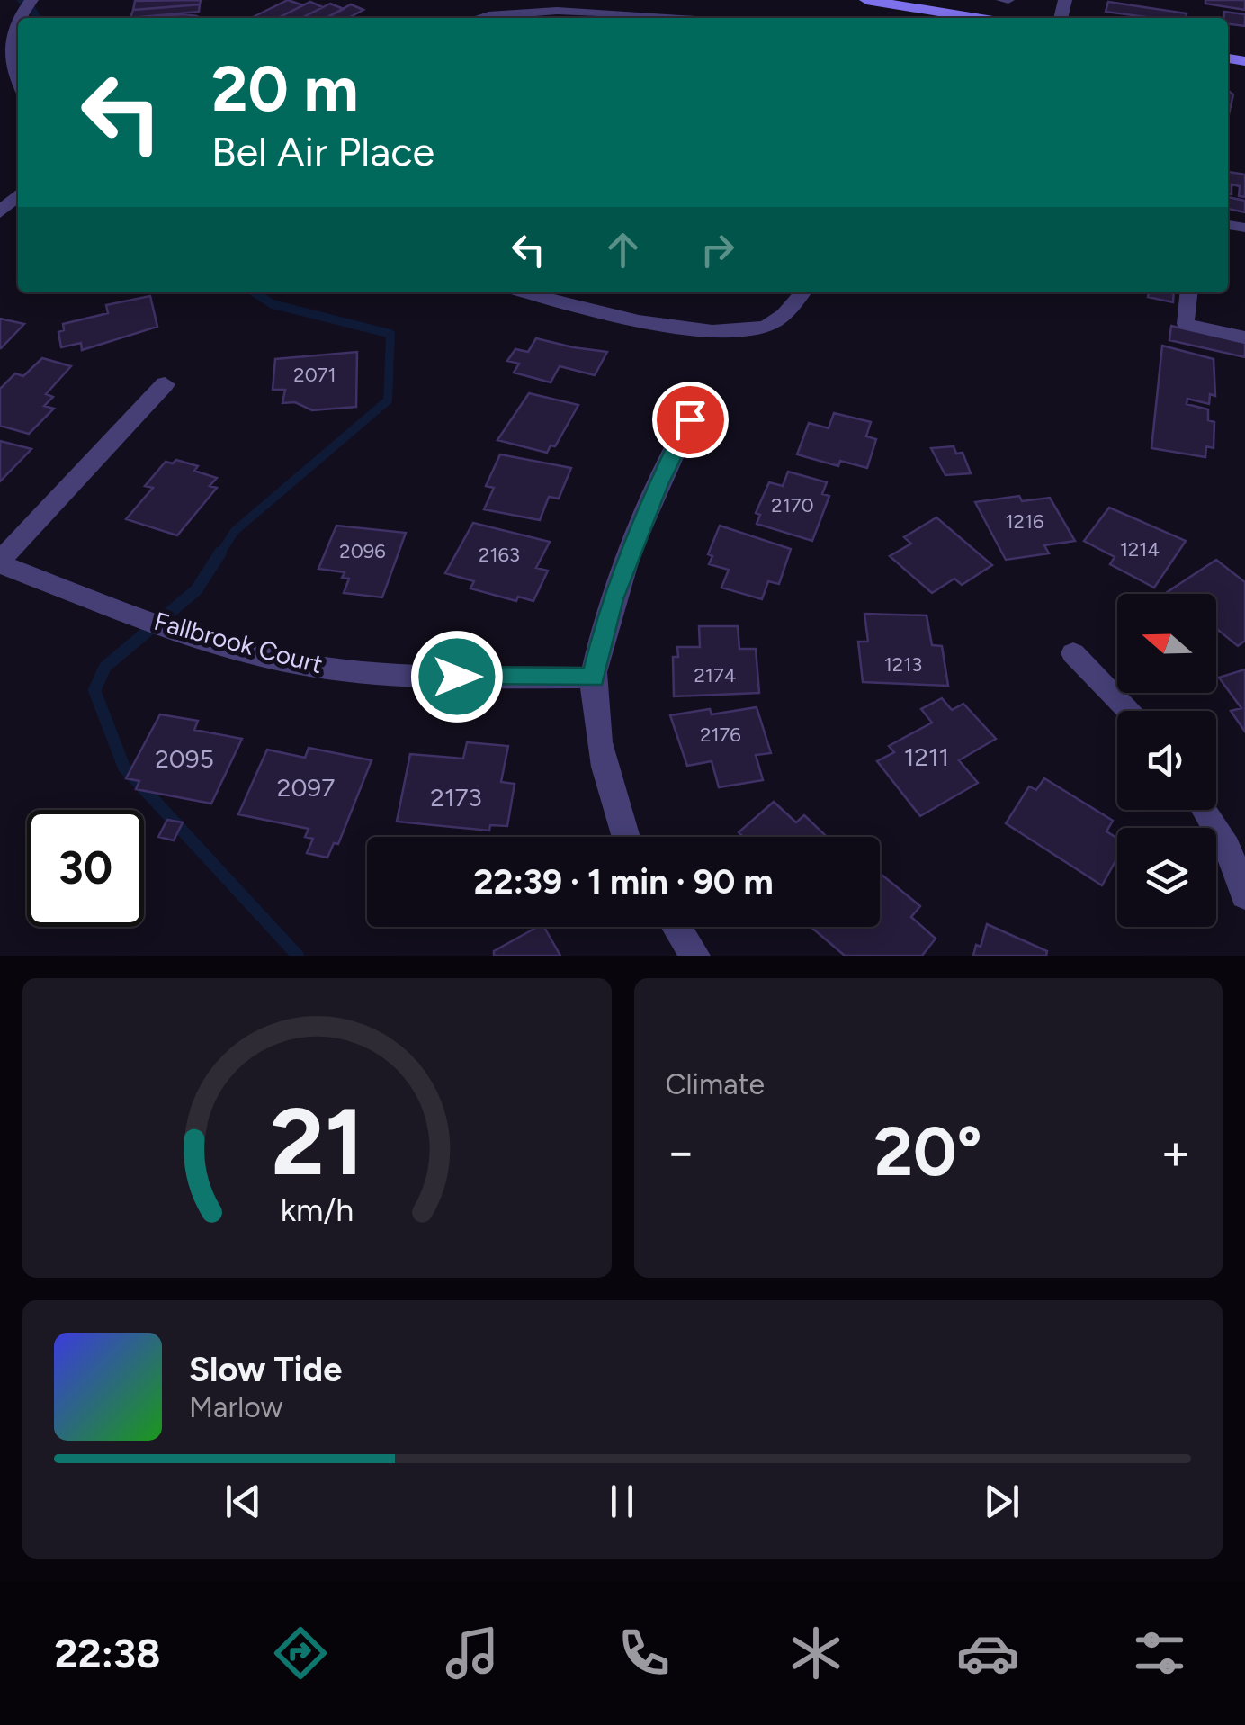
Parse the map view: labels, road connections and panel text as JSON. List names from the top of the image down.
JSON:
{
  "streets": {
    "street": ["Fallbrook Court"]
  },
  "house_numbers": [
    "2071",
    "2170",
    "1216",
    "1214",
    "2096",
    "2163",
    "1213",
    "2174",
    "2176",
    "1211",
    "2095",
    "2097",
    "2173"
  ],
  "north": "left",
  "page": {
    "turn": ["20 m", "Bel Air Place"],
    "limit": "30",
    "trip": "22:39 · 1 min · 90 m",
    "tile": "Climate",
    "heat": ["−", "20°", "+"],
    "song": ["Slow Tide", "Marlow"],
    "tabs": "22:38",
    "gauge": ["21", "km/h"]
  }
}
